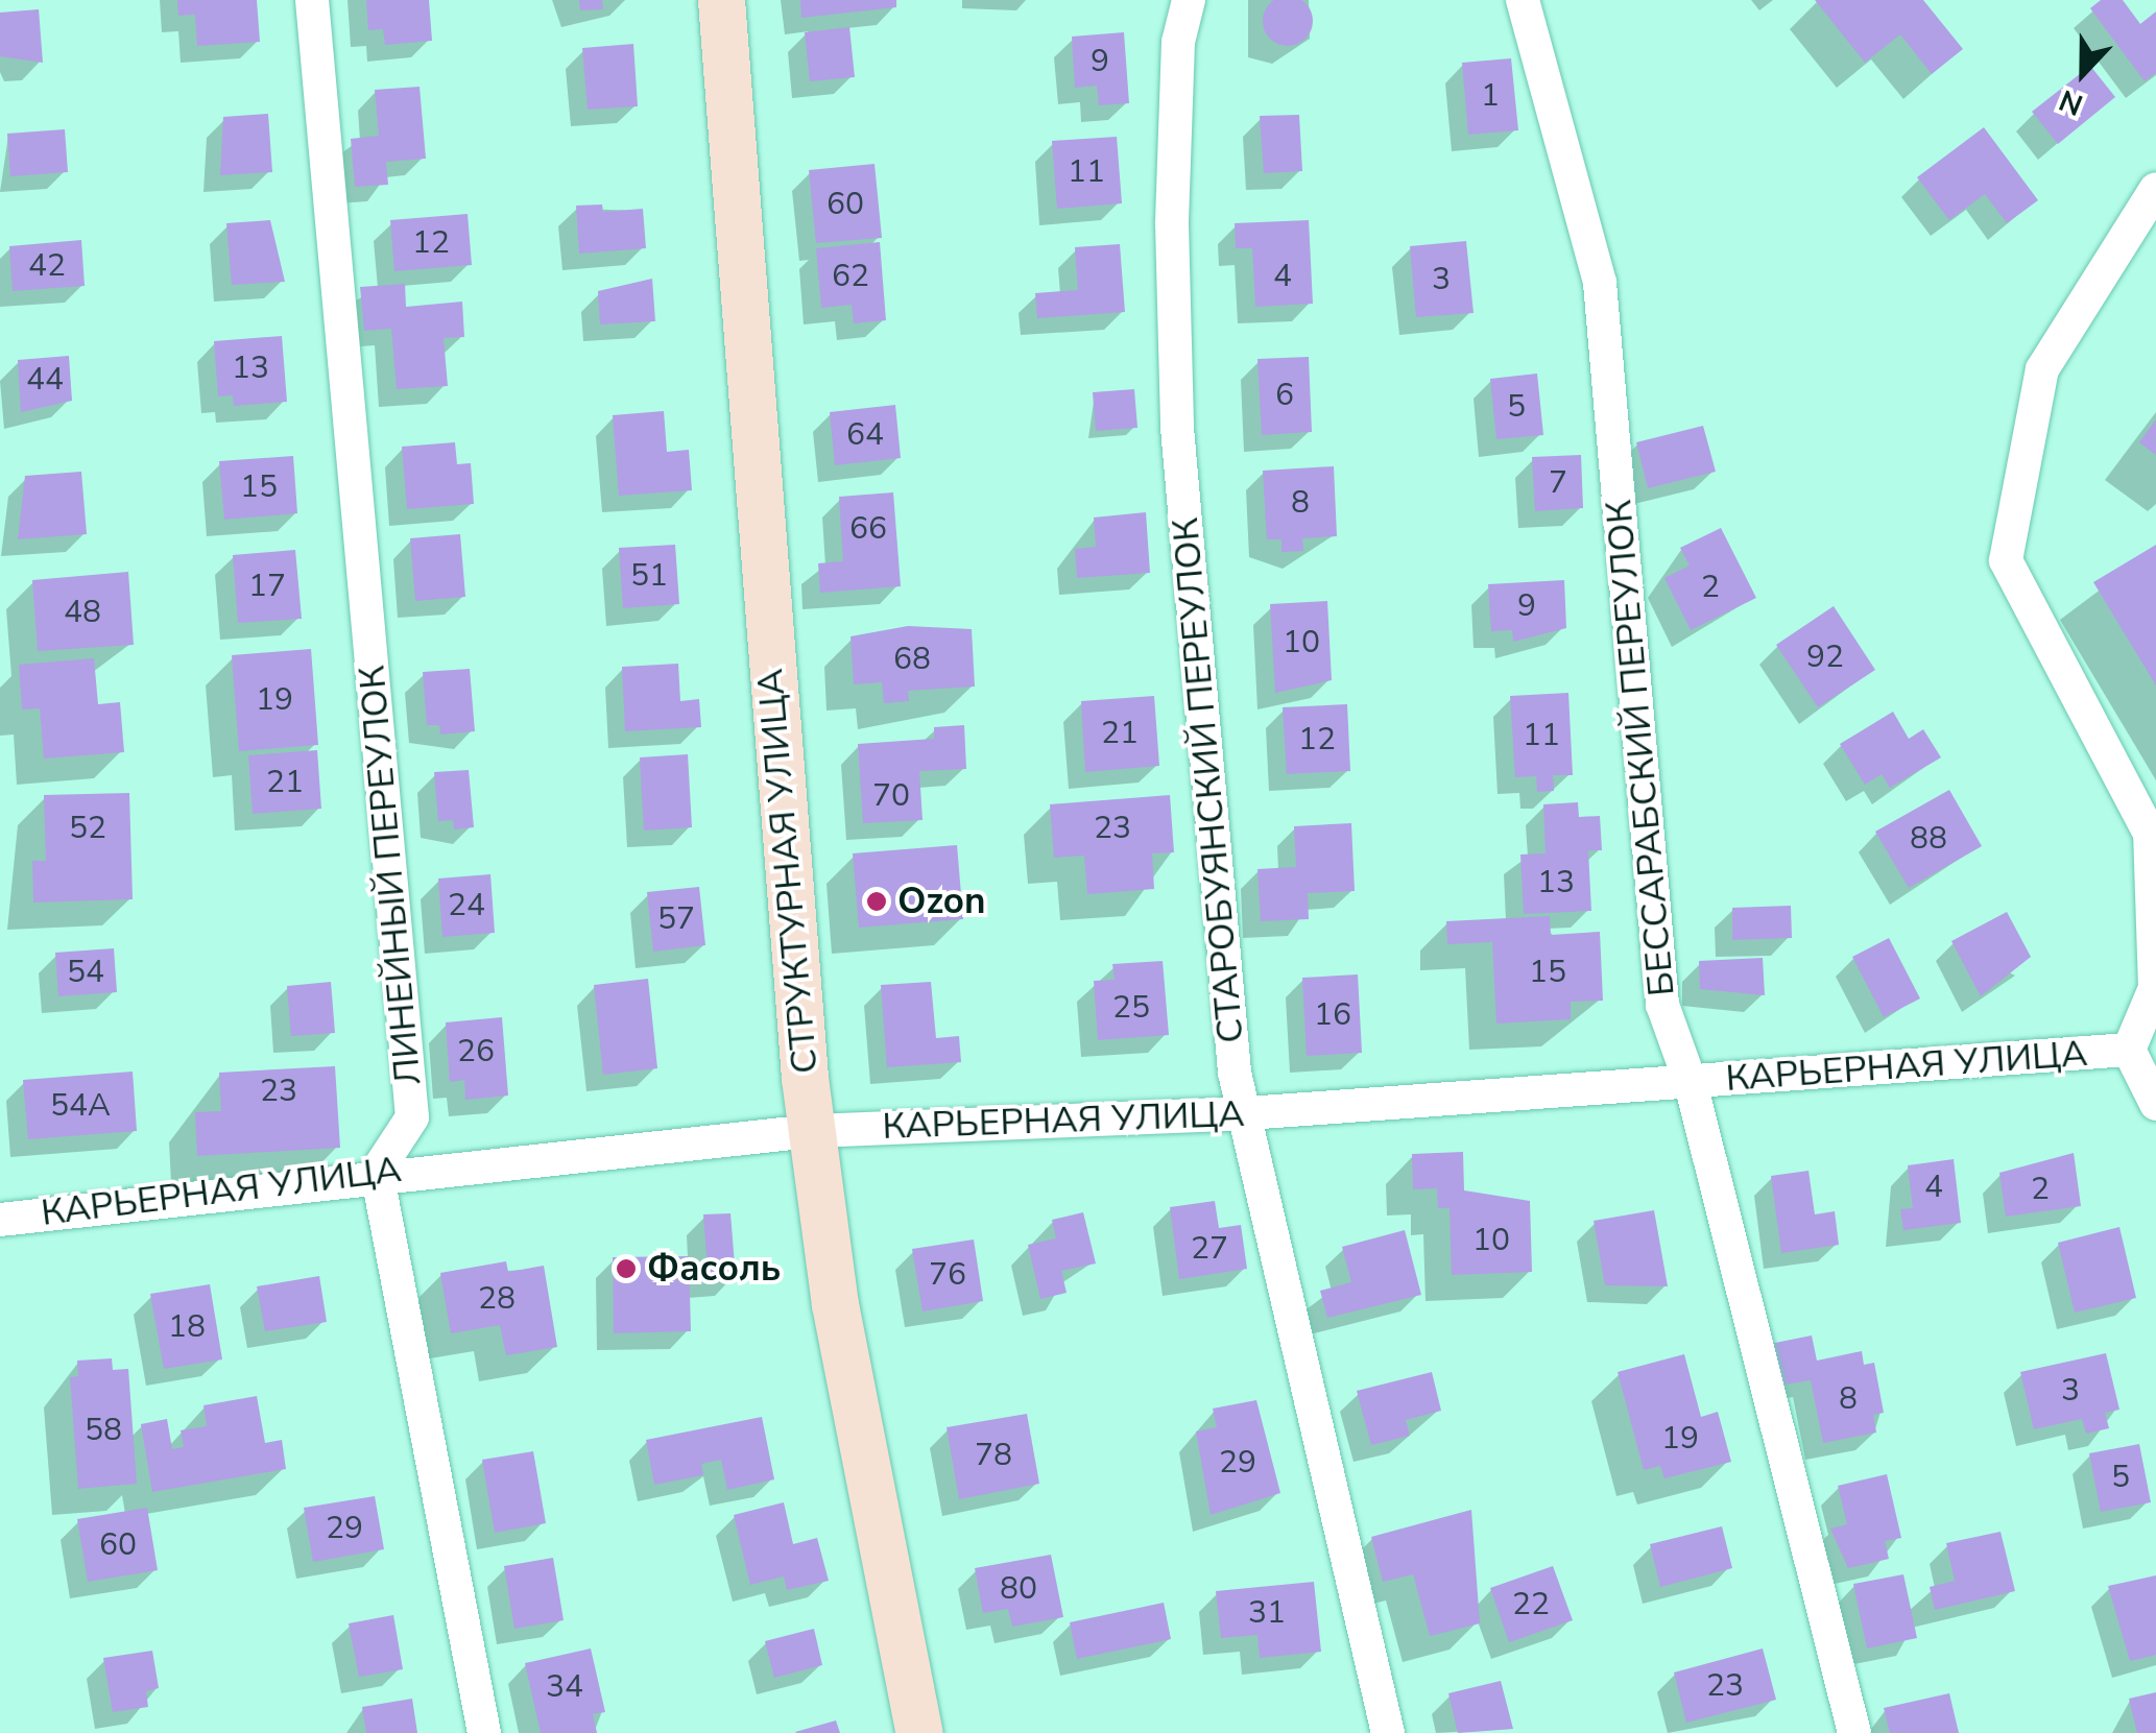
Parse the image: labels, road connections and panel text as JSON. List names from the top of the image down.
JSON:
{
  "streets": {
    "main road": ["СТРУКТУРНАЯ УЛИЦА"],
    "street": [
      "БЕССАРАБСКИЙ ПЕРЕУЛОК",
      "СТАРОБУЯНСКИЙ ПЕРЕУЛОК",
      "ЛИНЕЙНЫЙ ПЕРЕУЛОК",
      "КАРЬЕРНАЯ УЛИЦА"
    ]
  },
  "crossings": [
    ["БЕССАРАБСКИЙ ПЕРЕУЛОК", "КАРЬЕРНАЯ УЛИЦА"],
    ["СТАРОБУЯНСКИЙ ПЕРЕУЛОК", "КАРЬЕРНАЯ УЛИЦА"],
    ["СТРУКТУРНАЯ УЛИЦА", "КАРЬЕРНАЯ УЛИЦА"],
    ["ЛИНЕЙНЫЙ ПЕРЕУЛОК", "КАРЬЕРНАЯ УЛИЦА"]
  ],
  "places": ["Ozon", "Фасоль"],
  "house_numbers": [
    "9",
    "1",
    "11",
    "60",
    "12",
    "42",
    "62",
    "4",
    "3",
    "13",
    "44",
    "6",
    "5",
    "64",
    "7",
    "15",
    "8",
    "66",
    "51",
    "17",
    "2",
    "9",
    "48",
    "10",
    "92",
    "68",
    "19",
    "21",
    "11",
    "12",
    "21",
    "70",
    "52",
    "23",
    "88",
    "13",
    "24",
    "57",
    "54",
    "15",
    "25",
    "16",
    "26",
    "23",
    "54А",
    "4",
    "2",
    "10",
    "27",
    "76",
    "28",
    "18",
    "3",
    "8",
    "58",
    "19",
    "78",
    "29",
    "5",
    "29",
    "60",
    "80",
    "22",
    "31",
    "23",
    "34"
  ],
  "north": "bottom"
}
